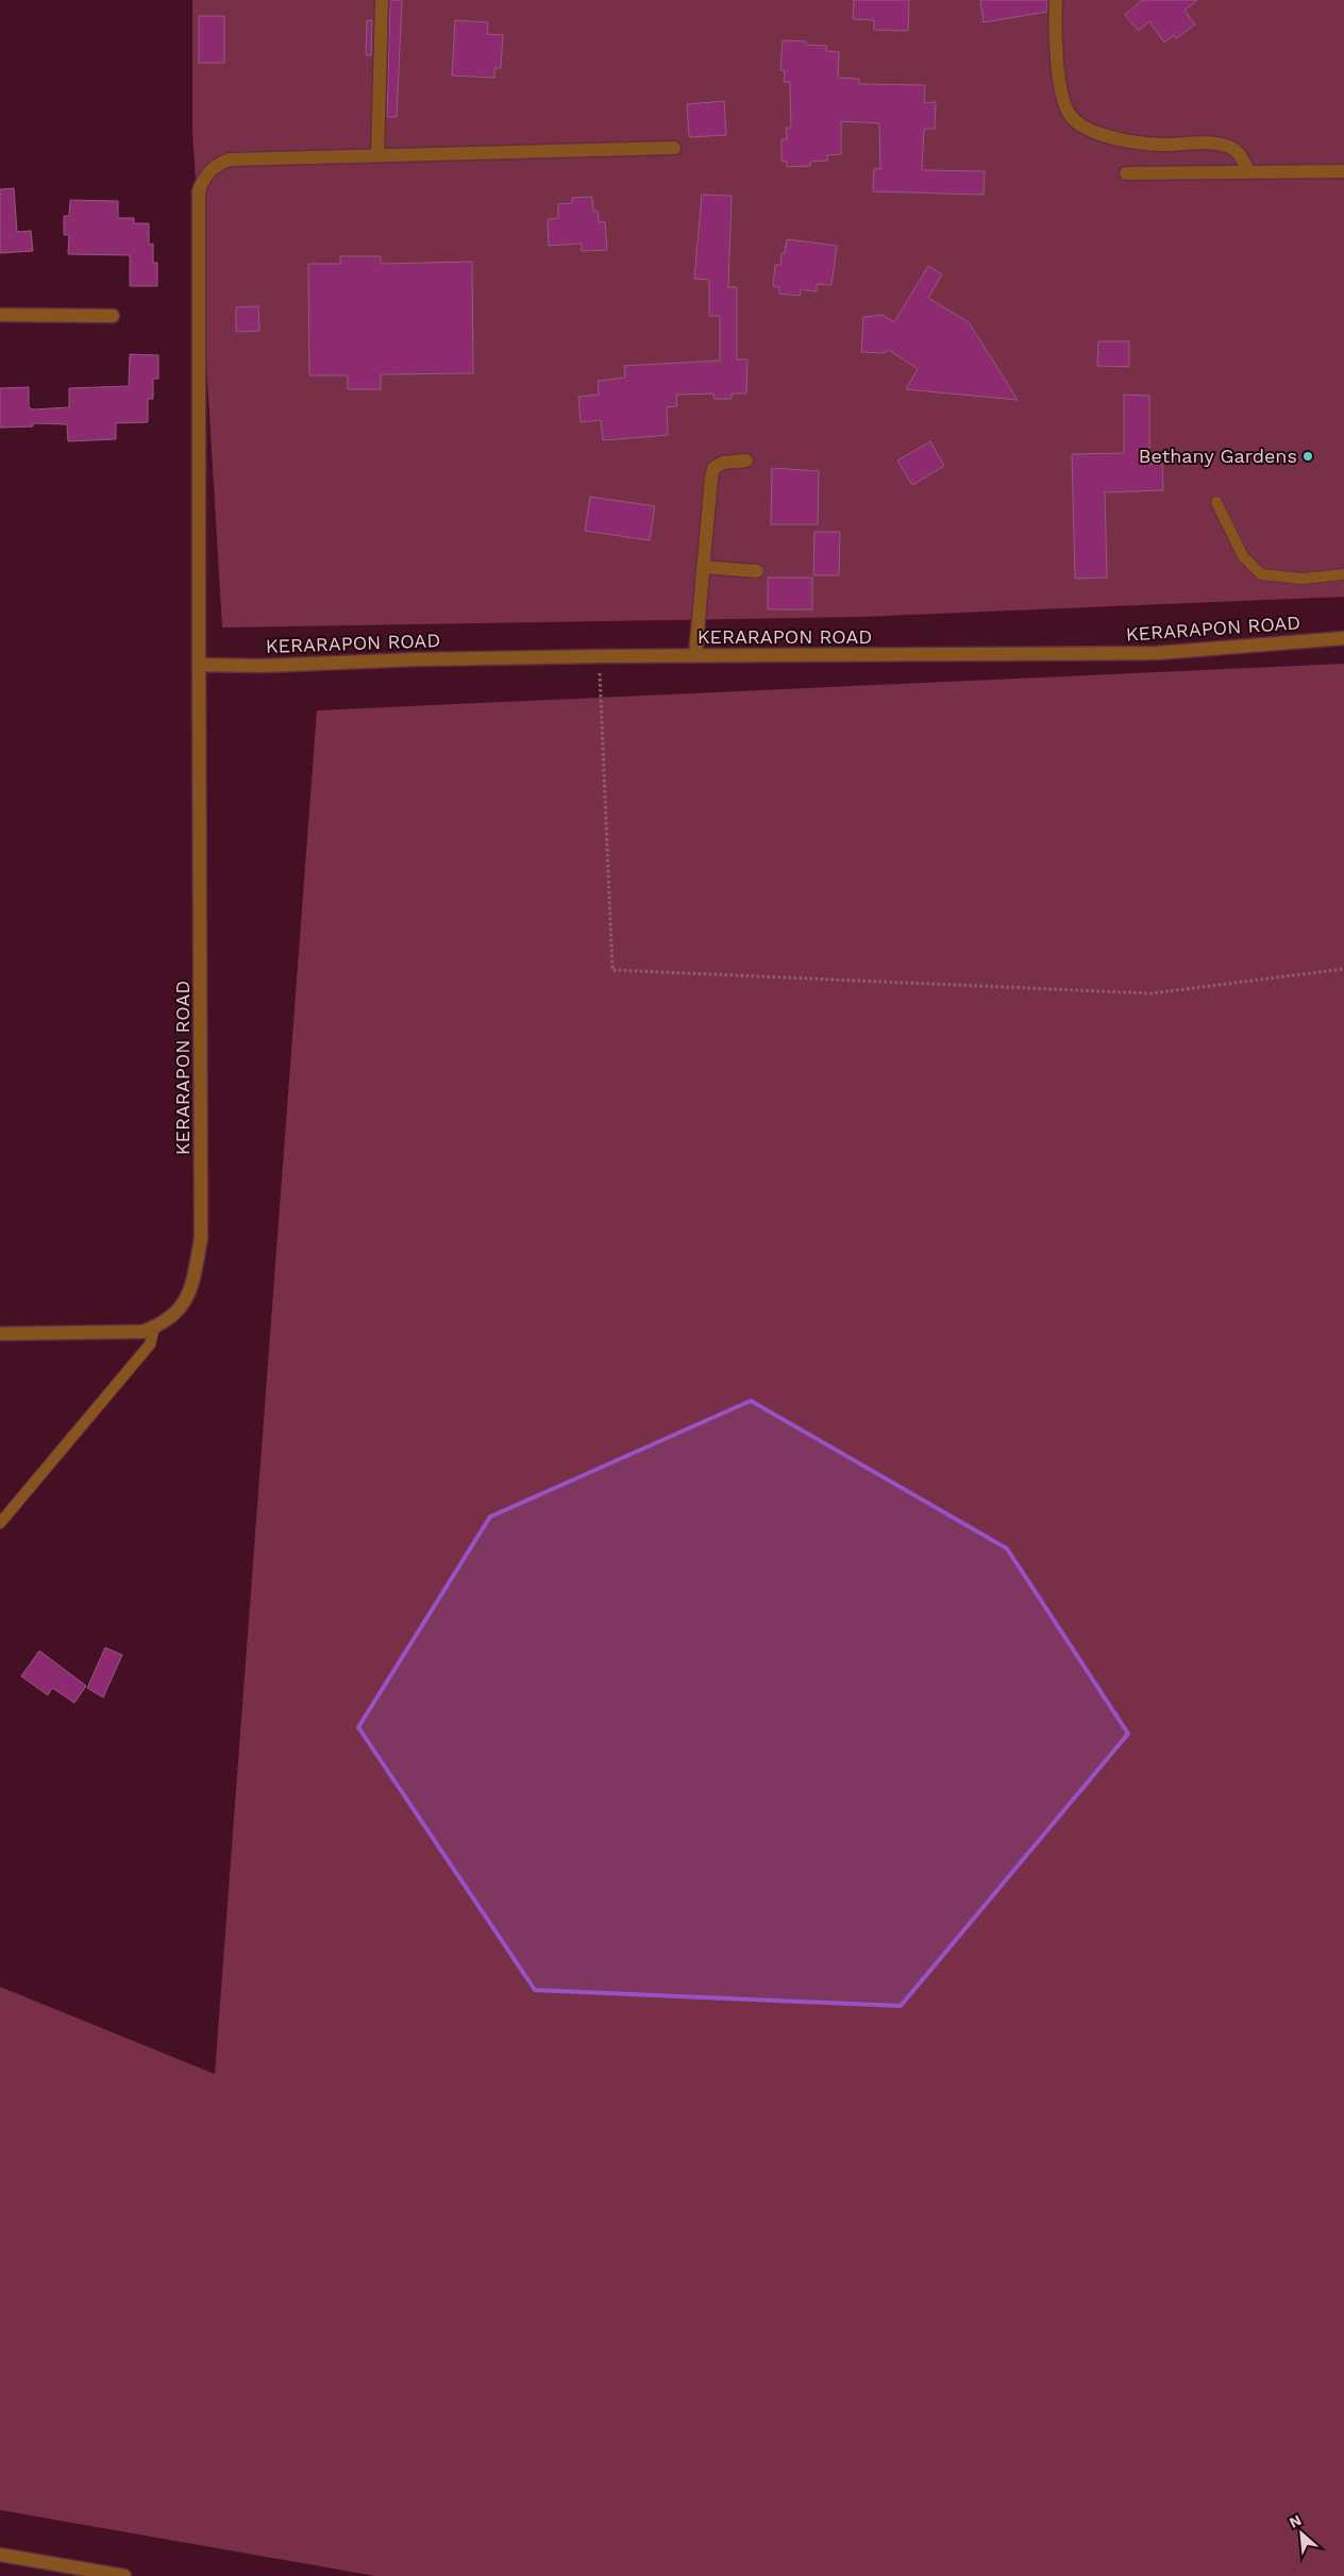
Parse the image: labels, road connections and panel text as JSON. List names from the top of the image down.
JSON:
{
  "streets": {
    "street": ["KERARAPON ROAD"]
  },
  "places": ["Bethany Gardens"],
  "north": "top left"
}
